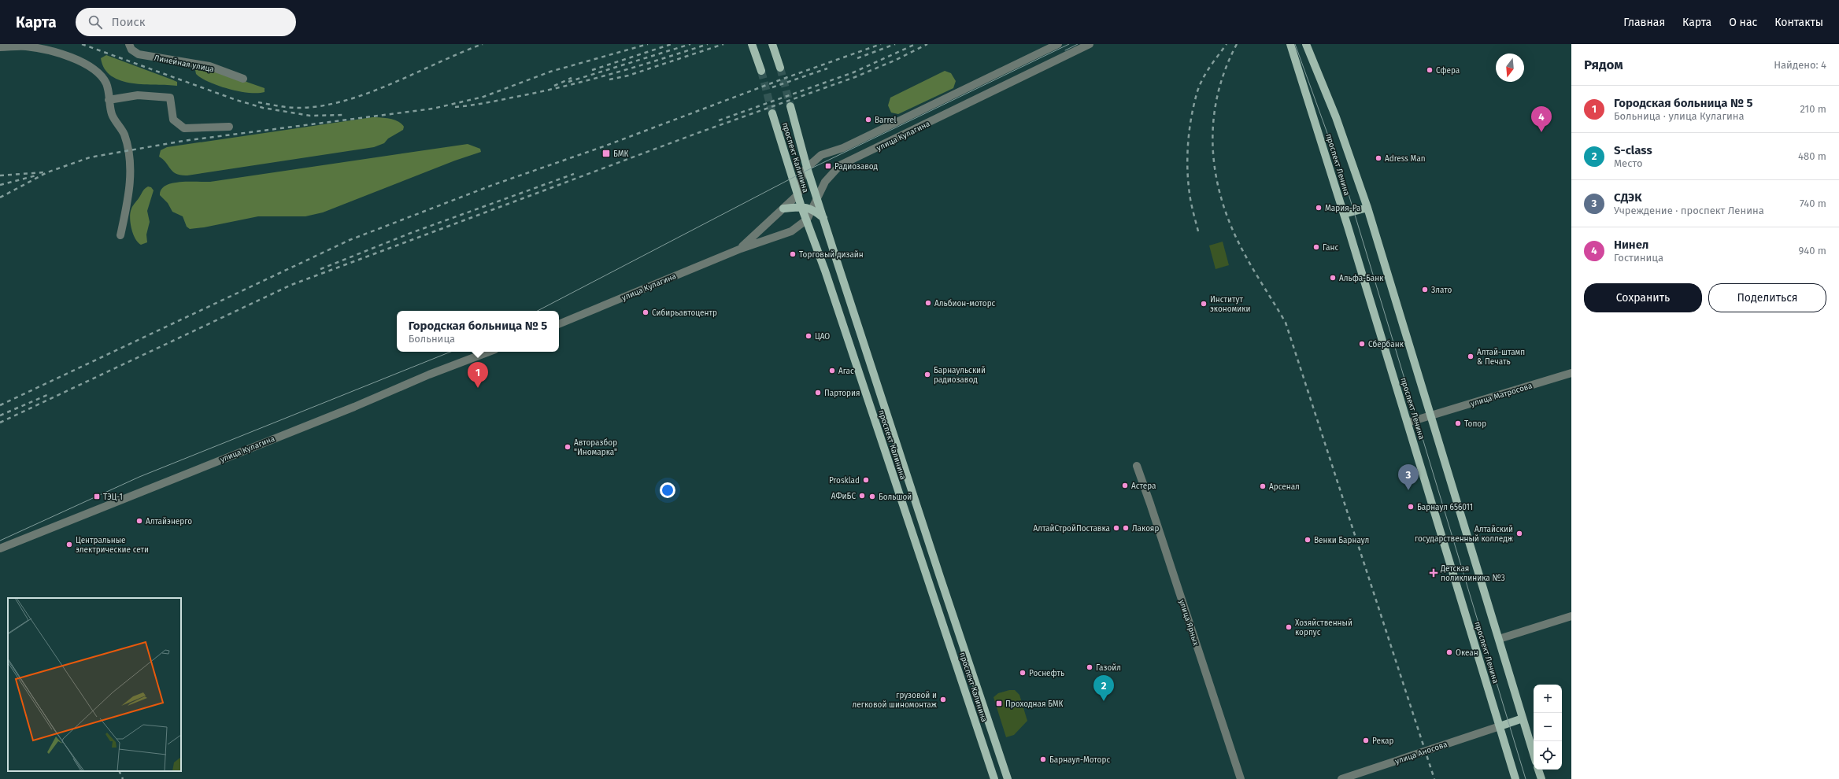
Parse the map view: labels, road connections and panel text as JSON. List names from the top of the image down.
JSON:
{
  "streets": {
    "main road": ["проспект Калинина", "проспект Ленина"],
    "street": [
      "Линейная улица",
      "улица Кулагина",
      "улица Матросова",
      "улица Ярных",
      "улица Аносова"
    ]
  },
  "crossings": [
    ["улица Кулагина", "проспект Калинина"],
    ["проспект Ленина", "улица Матросова"],
    ["проспект Ленина", "улица Аносова"]
  ],
  "places": {
    "other": [
      "Сфера",
      "Barrel",
      "Adress Man",
      "Мария-Ра",
      "Ганс",
      "Торговый дизайн",
      "Альфа-Банк",
      "Злато",
      "Альбион-моторс",
      "Институт экономики",
      "Сибирьавтоцентр",
      "ЦАО",
      "Сбербанк",
      "Алтай-штамп & Печать",
      "Агас",
      "Барнаульский радиозавод",
      "Партория",
      "Топор",
      "Авторазбор \"Иномарка\"",
      "Prosklad",
      "Астера",
      "Арсенал",
      "АФиБС",
      "Большой",
      "Барнаул 656011",
      "Алтайэнерго",
      "АлтайСтройПоставка",
      "Лакояр",
      "Алтайский государственный колледж",
      "Венки Барнаул",
      "Центральные электрические сети",
      "Хозяйственный корпус",
      "Океан",
      "Газойл",
      "Роснефть",
      "грузовой и легковой шиномонтаж",
      "Рекар",
      "Барнаул-Моторс"
    ],
    "transit": [
      "БМК",
      "Радиозавод",
      "ТЭЦ-1",
      "Проходная БМК"
    ],
    "health": ["Детская поликлиника №3"]
  },
  "north": "bottom",
  "page": {
    "header": "Карта",
    "search": "Поиск",
    "nav": [
      "Главная",
      "Карта",
      "О нас",
      "Контакты"
    ],
    "heading": ["Рядом", "Найдено: 4"],
    "list": [
      {
        "mark": "1",
        "name": "Городская больница № 5",
        "note": "Больница · улица Кулагина",
        "value": "210 m"
      },
      {
        "mark": "2",
        "name": "S-class",
        "note": "Место",
        "value": "480 m"
      },
      {
        "mark": "3",
        "name": "СДЭК",
        "note": "Учреждение · проспект Ленина",
        "value": "740 m"
      },
      {
        "mark": "4",
        "name": "Нинел",
        "note": "Гостиница",
        "value": "940 m"
      }
    ],
    "pins": [
      "4",
      "1",
      "3",
      "2"
    ],
    "buttons": ["Сохранить", "Поделиться"],
    "popup": ["Городская больница № 5", "Больница"],
    "map_buttons": ["+", "−"]
  }
}
